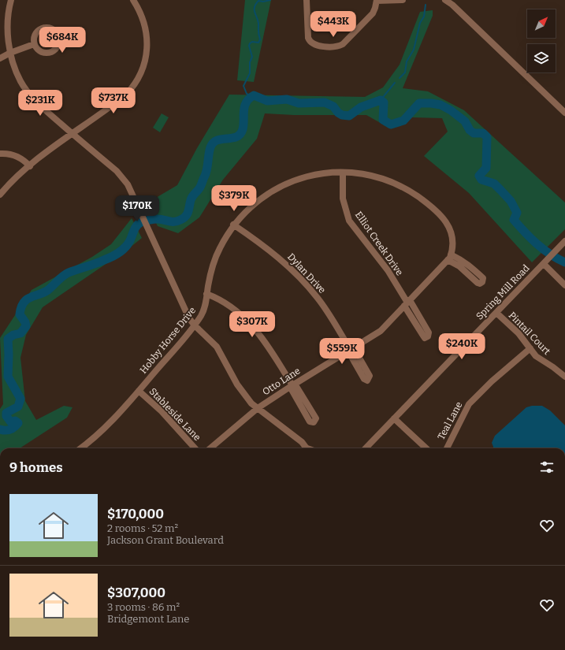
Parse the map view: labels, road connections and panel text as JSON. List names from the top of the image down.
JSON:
{
  "streets": {
    "street": [
      "Elliot Creek Drive",
      "Dylan Drive",
      "Spring Mill Road",
      "Pintail Court",
      "Hobby Horse Drive",
      "Otto Lane",
      "Stableside Lane",
      "Teal Lane"
    ]
  },
  "crossings": [
    ["Elliot Creek Drive", "Hobby Horse Drive"],
    ["Elliot Creek Drive", "Otto Lane"],
    ["Dylan Drive", "Hobby Horse Drive"],
    ["Dylan Drive", "Otto Lane"],
    ["Spring Mill Road", "Pintail Court"],
    ["Pintail Court", "Teal Lane"],
    ["Hobby Horse Drive", "Otto Lane"],
    ["Hobby Horse Drive", "Stableside Lane"]
  ],
  "north": "top right",
  "page": {
    "price": [
      "$443K",
      "$684K",
      "$737K",
      "$231K",
      "$379K",
      "$170K",
      "$307K",
      "$240K",
      "$559K"
    ],
    "heading": "9 homes",
    "list": [
      {
        "name": "$170,000",
        "note": "2 rooms · 52 m² · Jackson Grant Boulevard"
      },
      {
        "name": "$307,000",
        "note": "3 rooms · 86 m² · Bridgemont Lane"
      }
    ]
  }
}
